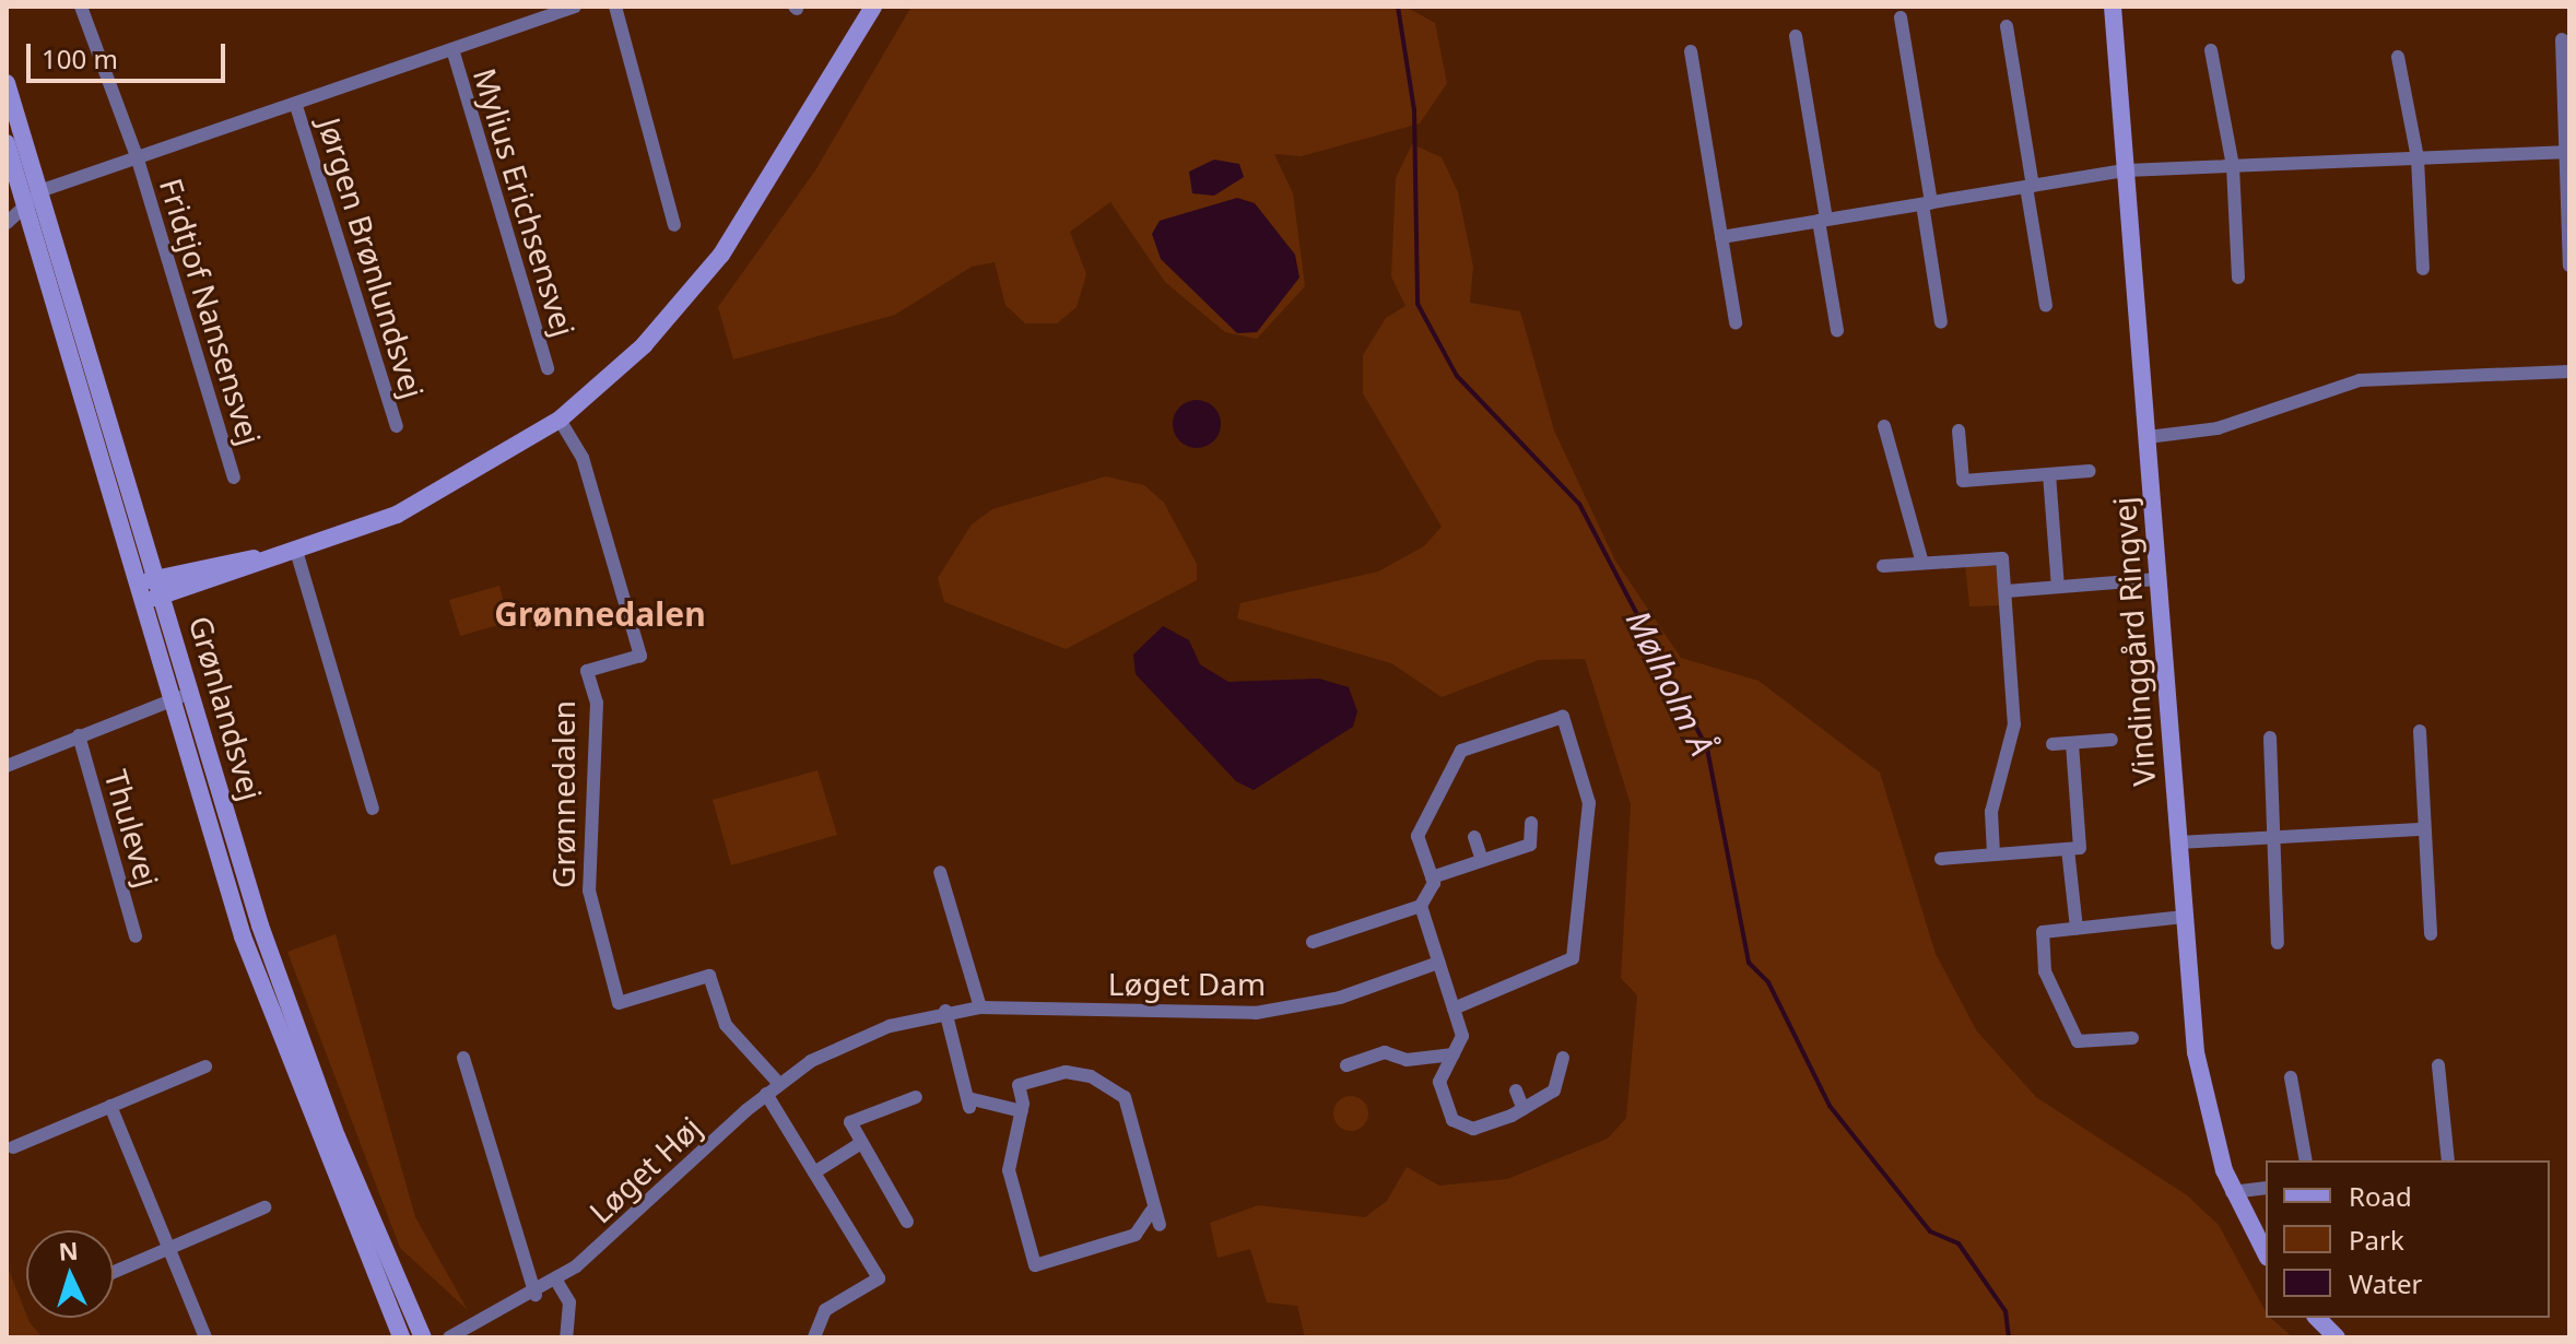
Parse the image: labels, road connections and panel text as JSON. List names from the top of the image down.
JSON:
{
  "streets": {
    "street": [
      "Mylius Erichsensvej",
      "Jørgen Brønlundsvej",
      "Fridtjof Nansensvej",
      "Vindinggård Ringvej",
      "Grønlandsvej",
      "Grønnedalen",
      "Thulevej",
      "Løget Dam",
      "Løget Høj"
    ]
  },
  "crossings": [
    ["Grønlandsvej", "Thulevej"],
    ["Grønnedalen", "Løget Høj"],
    ["Løget Dam", "Løget Høj"]
  ],
  "districts": ["Grønnedalen"],
  "water": ["Mølholm Å"],
  "legend": ["Road", "Park", "Water"],
  "scale_bar": "100 m",
  "north": "top"
}
